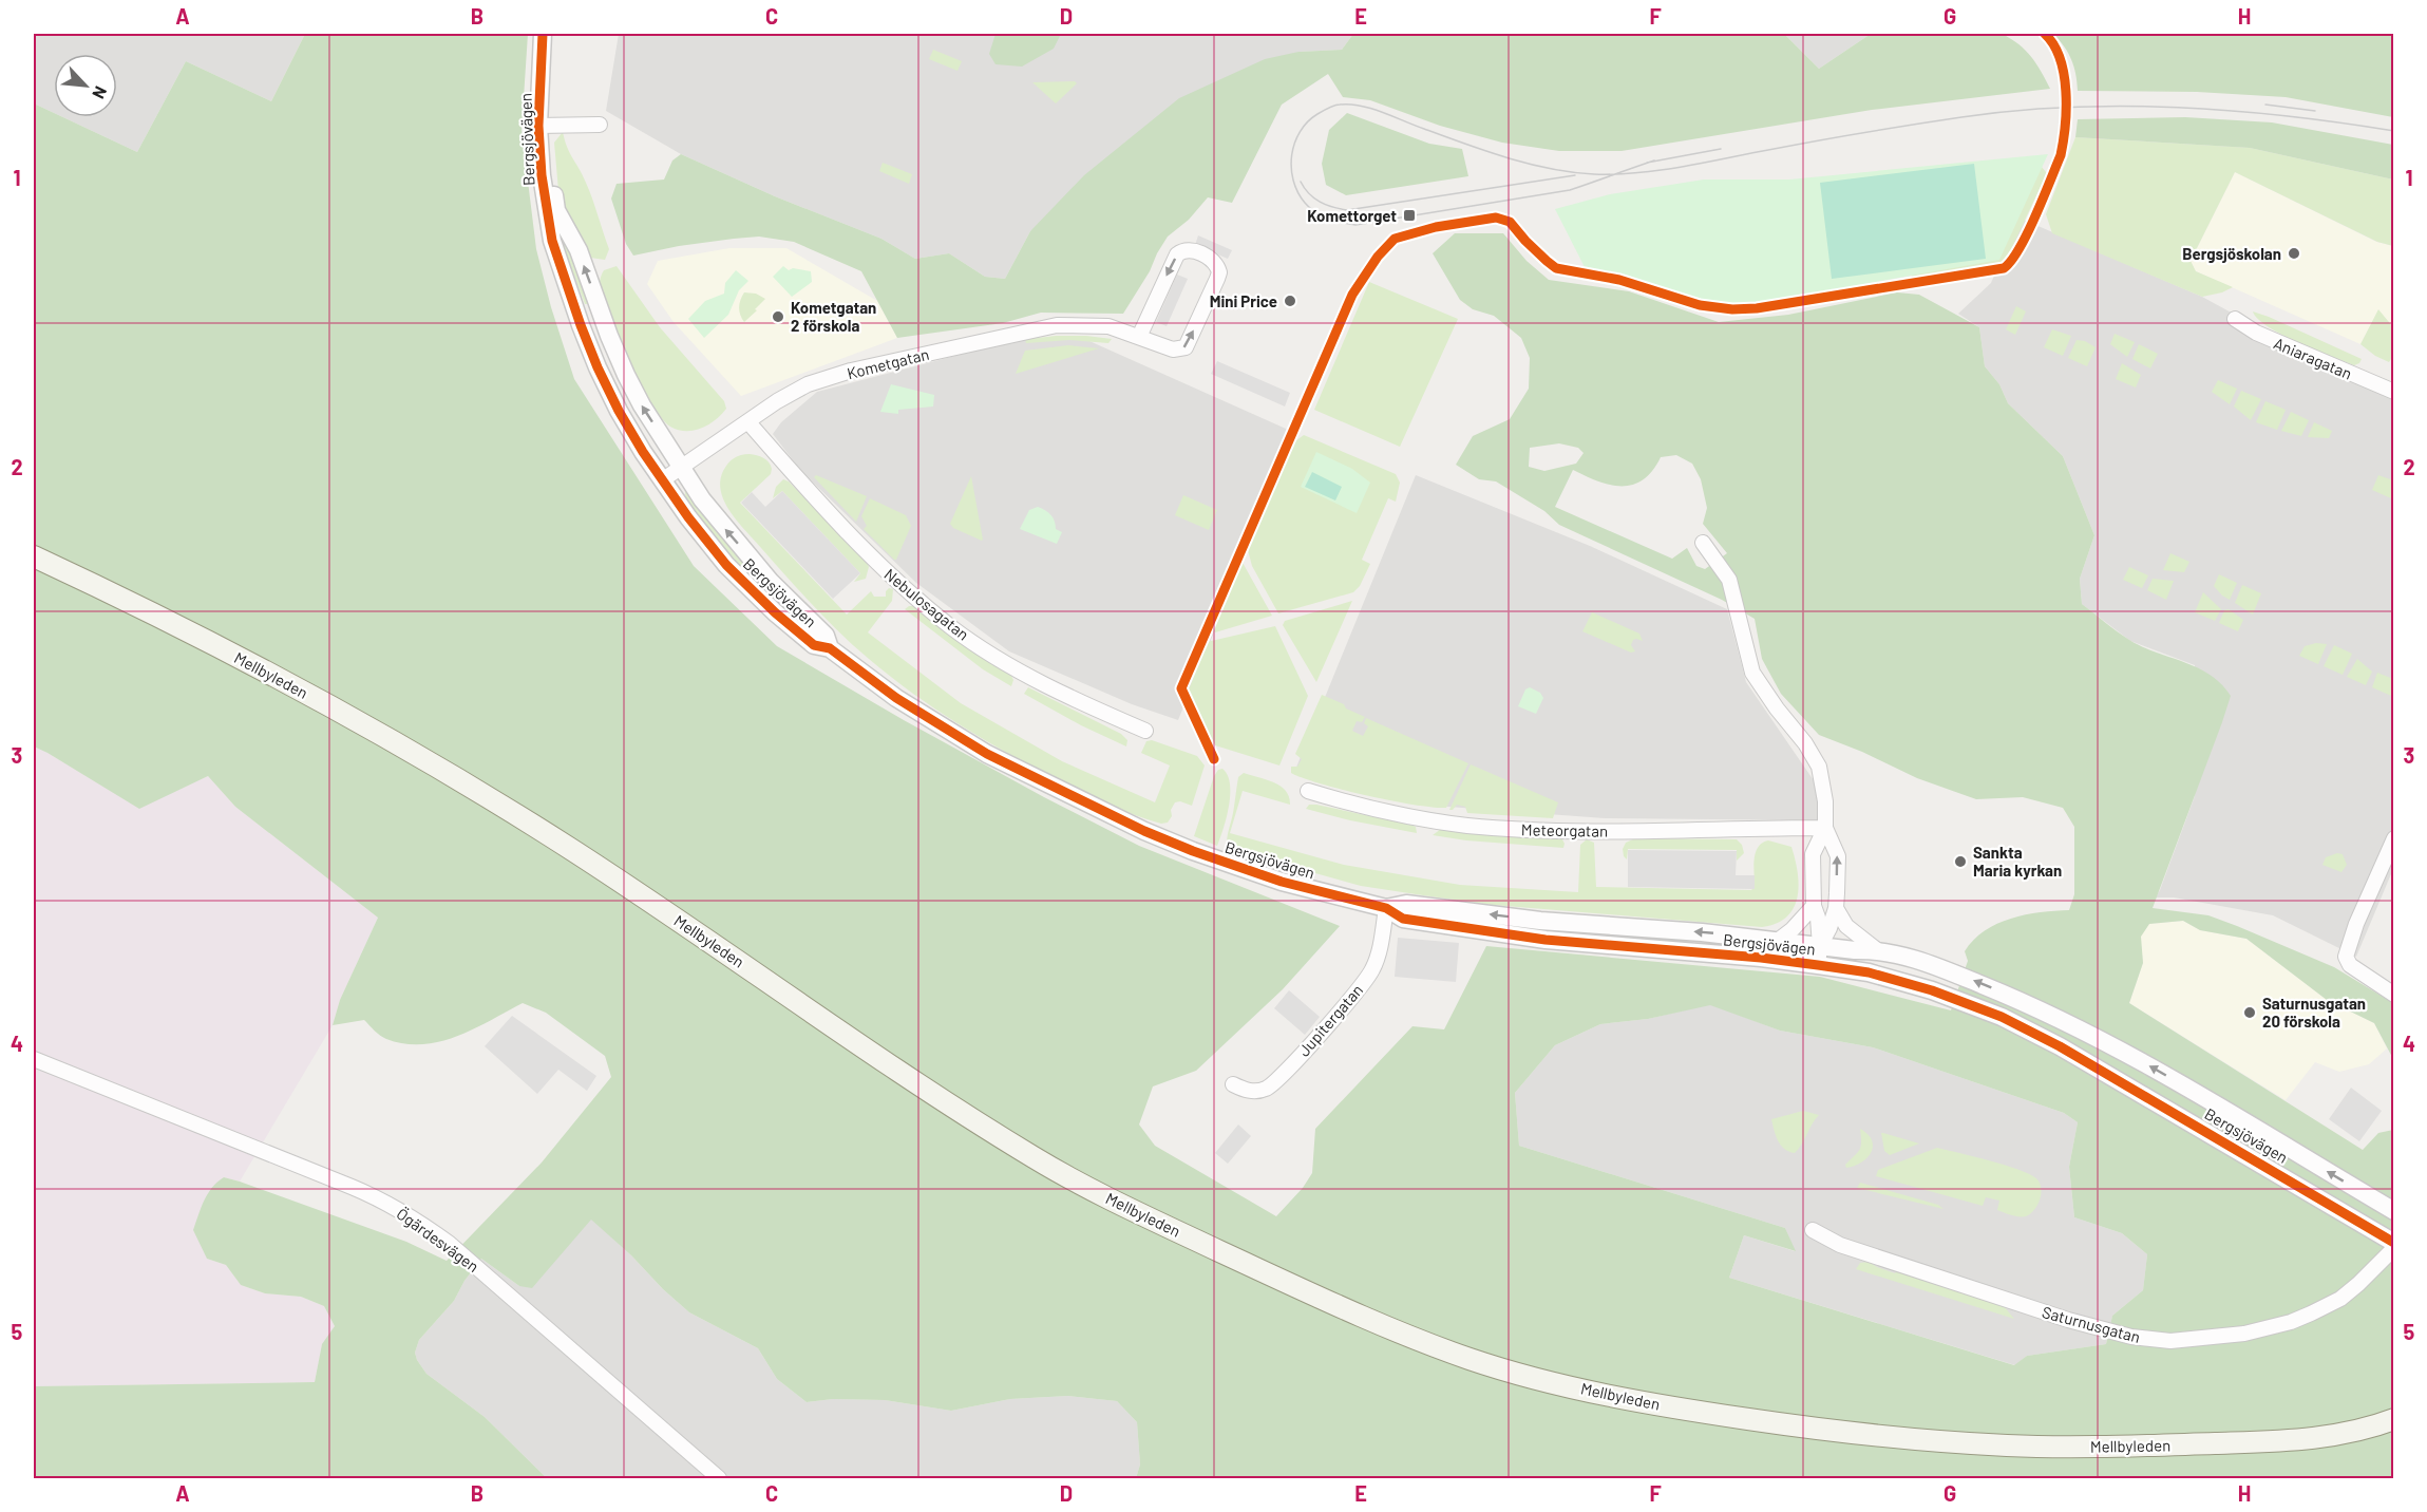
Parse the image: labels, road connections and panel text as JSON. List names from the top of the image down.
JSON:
{
  "streets": {
    "main road": ["Mellbyleden"],
    "street": [
      "Bergsjövägen",
      "Aniaragatan",
      "Kometgatan",
      "Nebulosagatan",
      "Meteorgatan",
      "Jupitergatan",
      "Ögärdesvägen",
      "Saturnusgatan"
    ]
  },
  "crossings": [
    ["Bergsjövägen", "Kometgatan"],
    ["Bergsjövägen", "Jupitergatan"],
    ["Kometgatan", "Nebulosagatan"]
  ],
  "places": {
    "transit": ["Komettorget"],
    "other": [
      "Bergsjöskolan",
      "Mini Price",
      "Kometgatan 2 förskola",
      "Sankta Maria kyrkan",
      "Saturnusgatan 20 förskola"
    ]
  },
  "north": "bottom right",
  "grid": {
    "columns": [
      "A",
      "B",
      "C",
      "D",
      "E",
      "F",
      "G",
      "H"
    ],
    "rows": [
      "1",
      "2",
      "3",
      "4",
      "5"
    ]
  }
}
